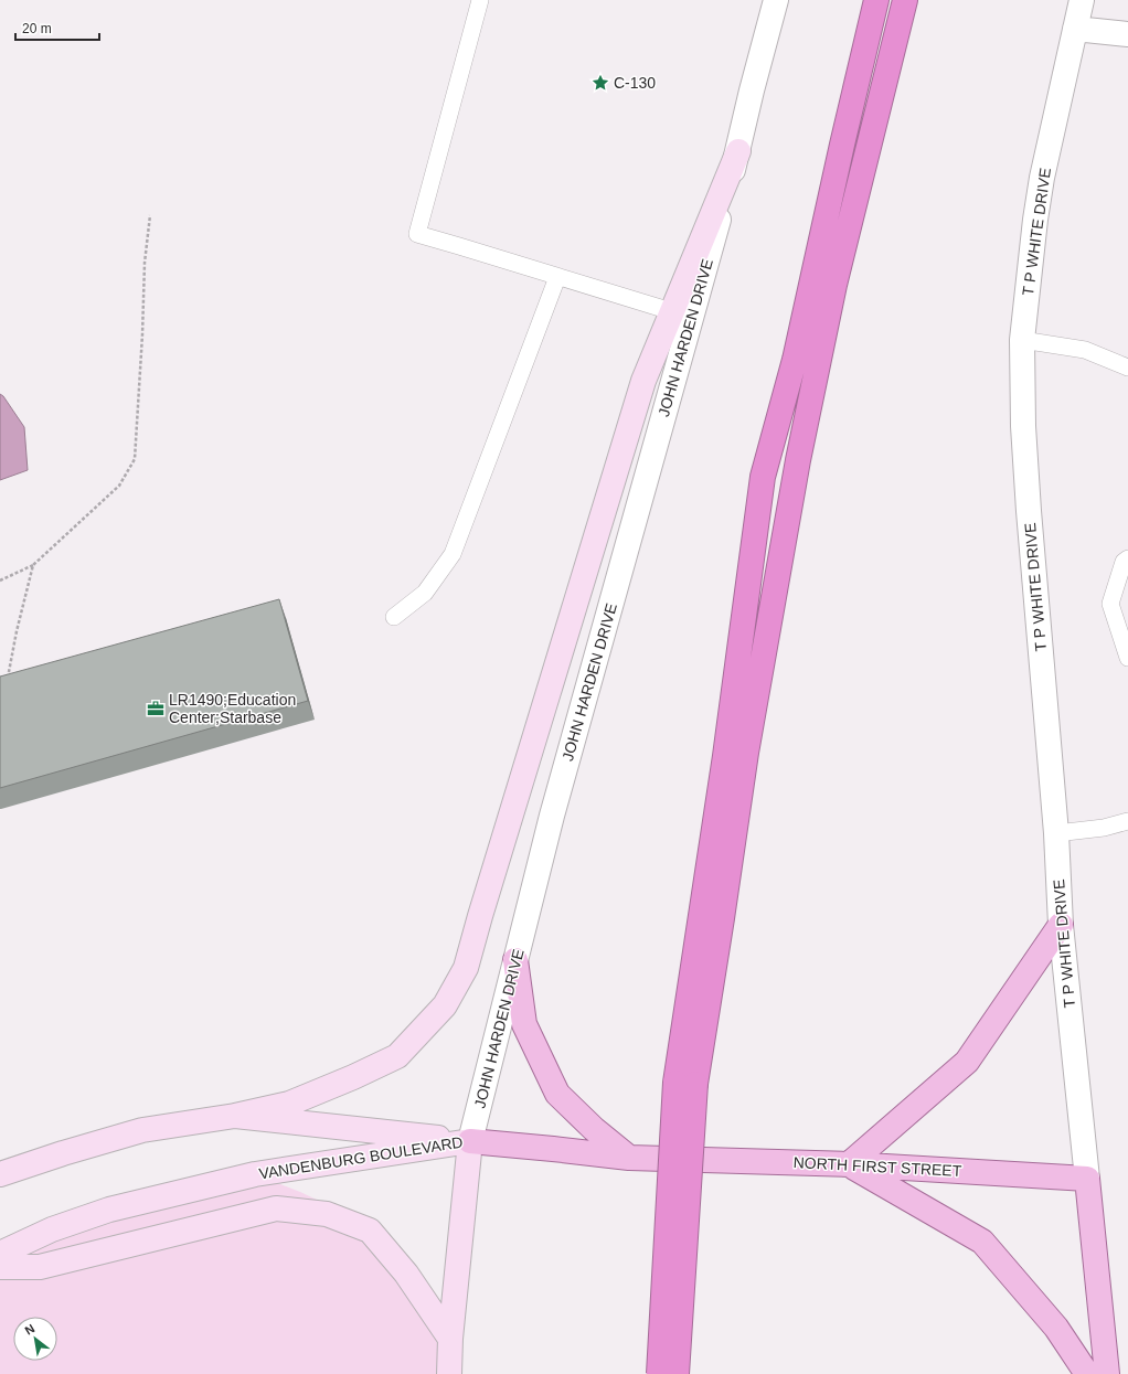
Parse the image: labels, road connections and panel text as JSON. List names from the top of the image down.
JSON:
{
  "streets": {
    "main road": ["JOHN HARDEN DRIVE", "VANDENBURG BOULEVARD", "NORTH FIRST STREET"],
    "street": ["T P WHITE DRIVE"]
  },
  "crossings": [
    ["T P WHITE DRIVE", "NORTH FIRST STREET"],
    ["JOHN HARDEN DRIVE", "VANDENBURG BOULEVARD"],
    ["JOHN HARDEN DRIVE", "NORTH FIRST STREET"],
    ["VANDENBURG BOULEVARD", "NORTH FIRST STREET"]
  ],
  "places": {
    "place": ["C-130"],
    "office": ["LR1490;Education Center;Starbase"]
  },
  "scale_bar": "20 m",
  "north": "top left"
}
